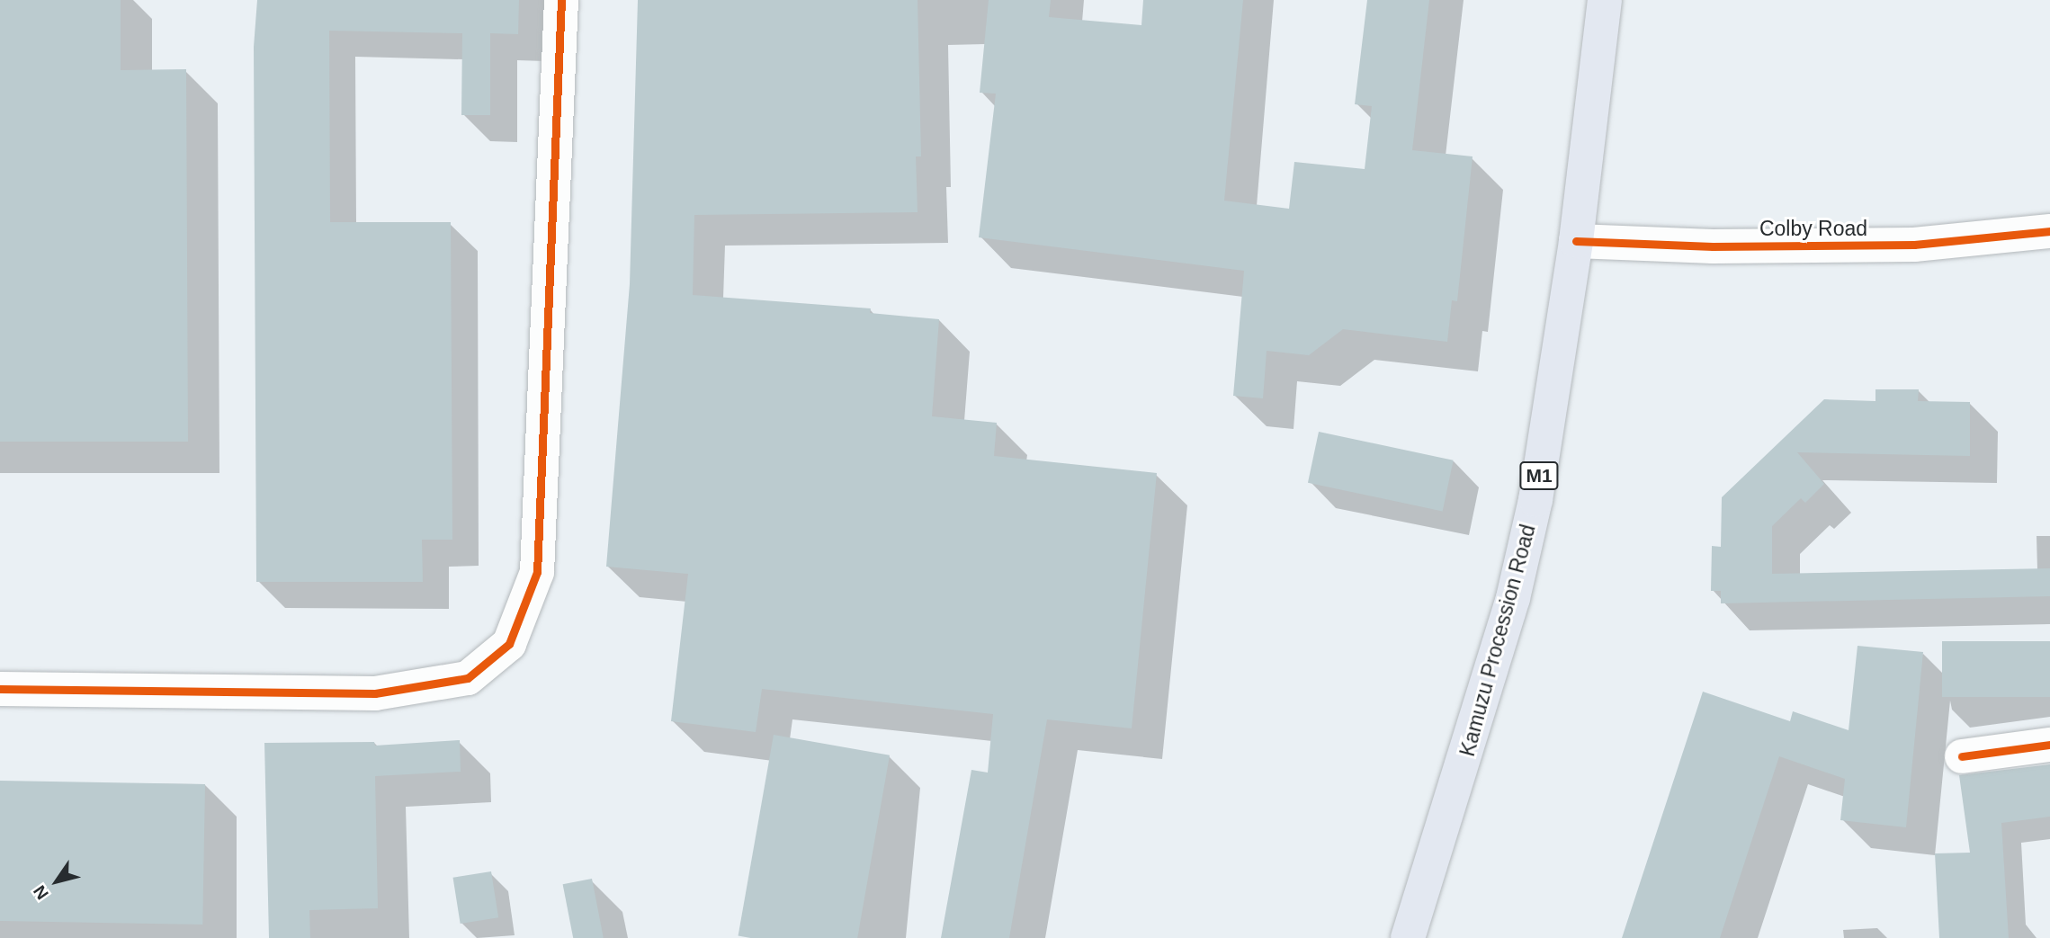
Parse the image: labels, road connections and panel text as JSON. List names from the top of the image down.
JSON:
{
  "streets": {
    "highway": ["M1", "Kamuzu Procession Road"],
    "street": ["Colby Road"]
  },
  "crossings": [
    ["Colby Road", "Kamuzu Procession Road"]
  ],
  "north": "bottom left"
}
